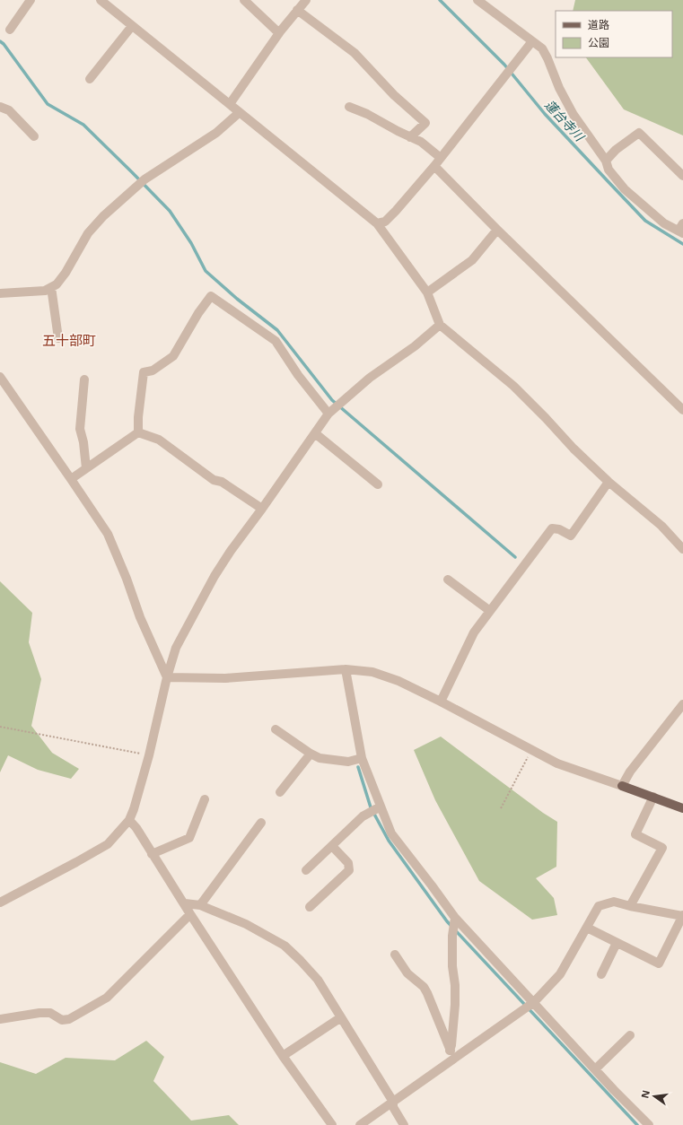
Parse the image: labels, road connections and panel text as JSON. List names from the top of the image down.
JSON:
{
  "districts": ["五十部町"],
  "water": ["蓮台寺川"],
  "legend": ["道路", "公園"],
  "north": "left"
}
